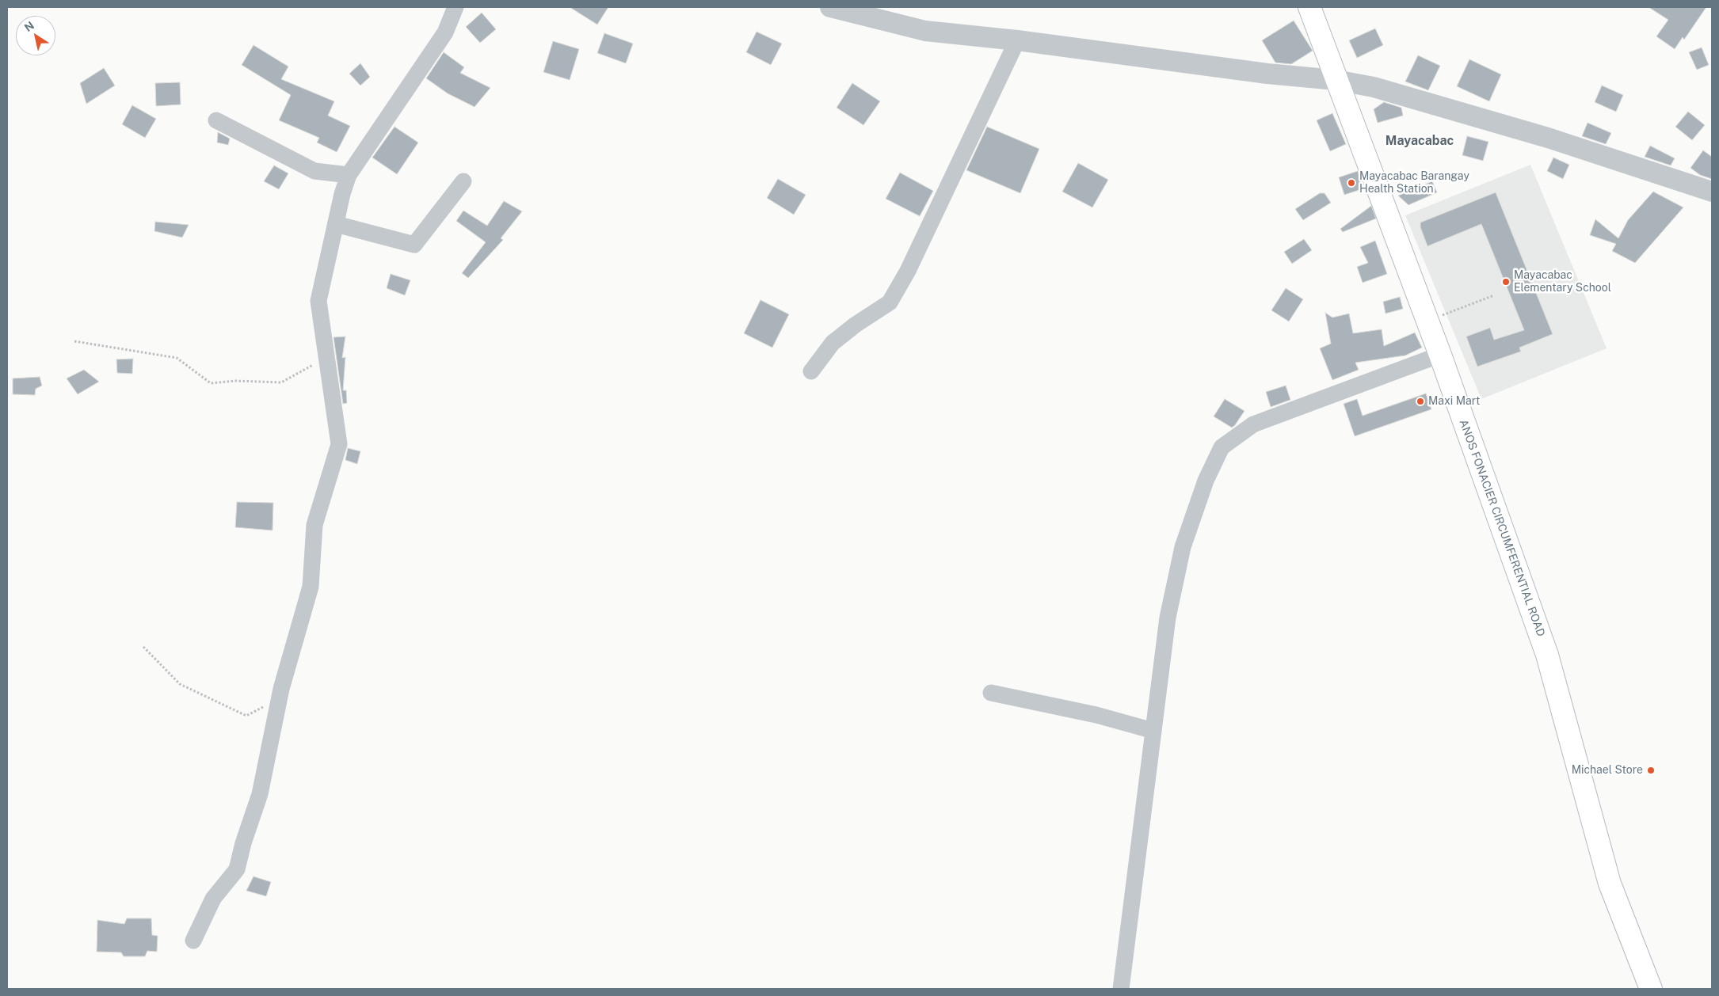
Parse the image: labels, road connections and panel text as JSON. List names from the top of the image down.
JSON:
{
  "streets": {
    "main road": ["ANOS FONACIER CIRCUMFERENTIAL ROAD"]
  },
  "districts": ["Mayacabac"],
  "places": [
    "Mayacabac Barangay Health Station",
    "Mayacabac Elementary School",
    "Maxi Mart",
    "Michael Store"
  ],
  "north": "top left"
}
